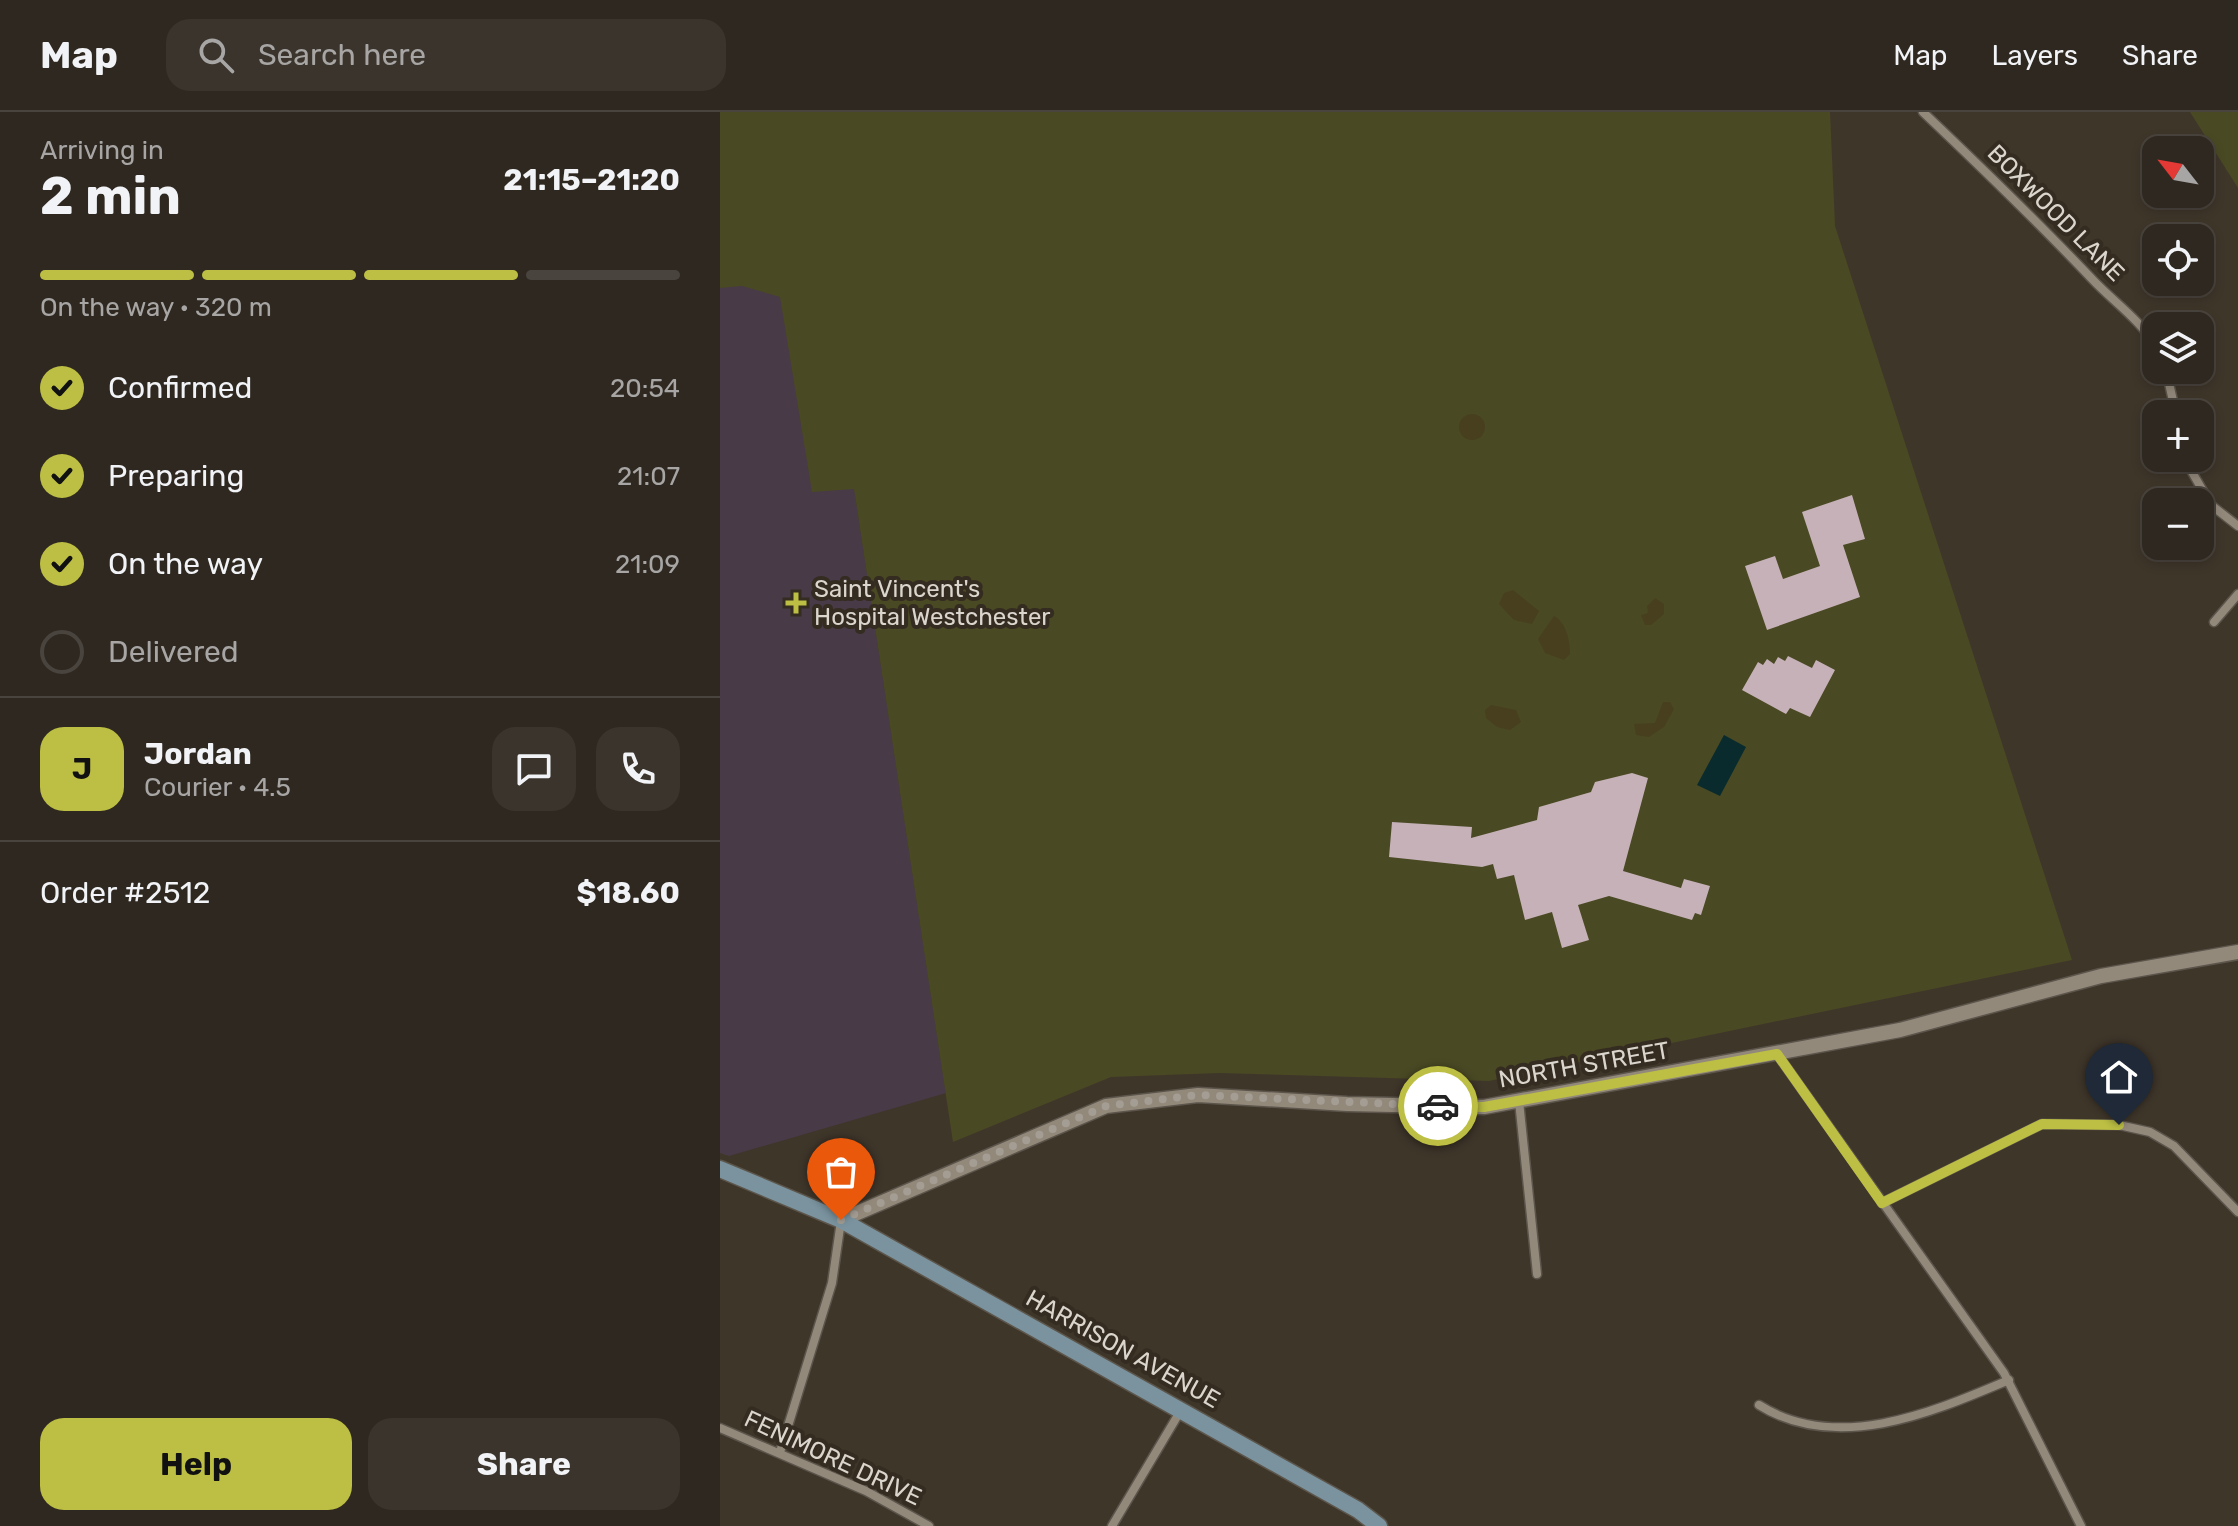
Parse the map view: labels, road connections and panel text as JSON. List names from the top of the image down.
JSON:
{
  "streets": {
    "main road": ["HARRISON AVENUE"],
    "street": ["BOXWOOD LANE", "NORTH STREET", "FENIMORE DRIVE"]
  },
  "crossings": [
    ["NORTH STREET", "HARRISON AVENUE"]
  ],
  "places": {
    "health": ["Saint Vincent's Hospital Westchester"]
  },
  "north": "top left",
  "page": {
    "header": "Map",
    "search": "Search here",
    "nav": ["Map", "Layers", "Share"],
    "heading": ["2 min", "Arriving in", "21:15–21:20"],
    "panel": [
      "Jordan",
      "Courier · 4.5",
      "Order #2512",
      "$18.60"
    ],
    "map_buttons": ["+", "−"],
    "bar": "On the way · 320 m",
    "list": [
      ["Confirmed", "20:54"],
      ["Preparing", "21:07"],
      ["On the way", "21:09"],
      "Delivered"
    ],
    "round": "J",
    "buttons": ["Help", "Share"]
  }
}
